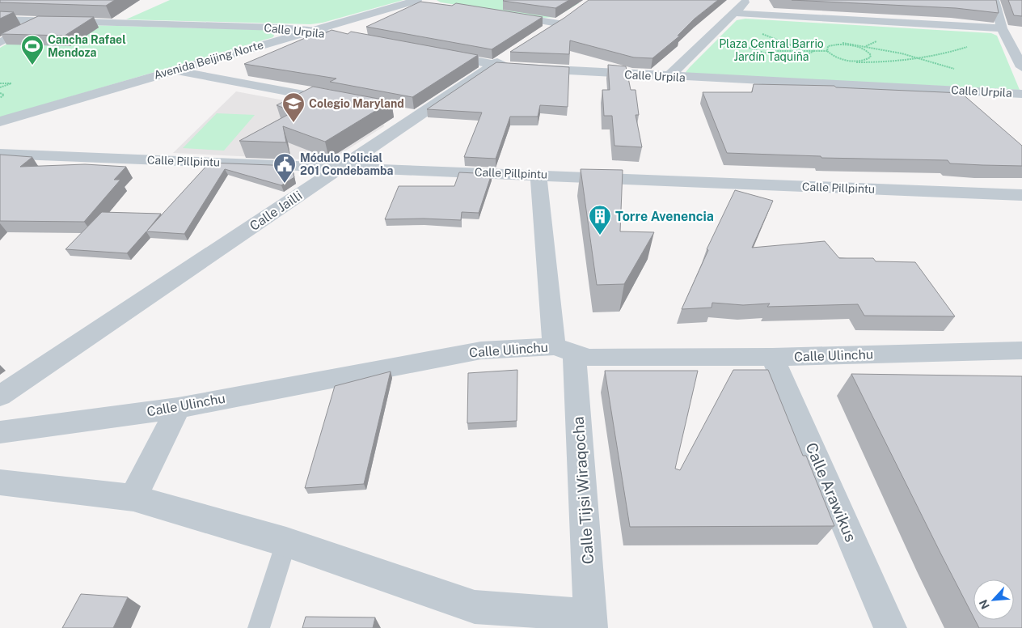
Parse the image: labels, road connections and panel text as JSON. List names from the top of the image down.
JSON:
{
  "streets": {
    "street": [
      "Calle Urpila",
      "Avenida Beijing Norte",
      "Calle Pillpintu",
      "Calle Jailli",
      "Calle Ulinchu",
      "Calle Tijsi Wiraqocha",
      "Calle Arawikus"
    ]
  },
  "crossings": [
    ["Calle Urpila", "Avenida Beijing Norte"],
    ["Calle Urpila", "Calle Jailli"],
    ["Calle Pillpintu", "Calle Jailli"],
    ["Calle Pillpintu", "Calle Tijsi Wiraqocha"],
    ["Calle Ulinchu", "Calle Tijsi Wiraqocha"],
    ["Calle Ulinchu", "Calle Arawikus"]
  ],
  "parks": ["Plaza Central Barrio Jardín Taquiña"],
  "places": {
    "sports": ["Cancha Rafael Mendoza"],
    "school or university": ["Colegio Maryland"],
    "public building": ["Módulo Policial 201 Condebamba"],
    "building": ["Torre Avenencia"]
  },
  "north": "bottom left"
}
